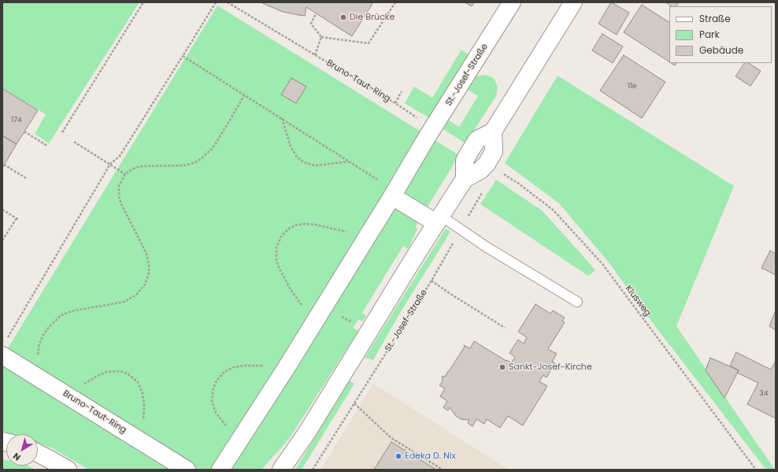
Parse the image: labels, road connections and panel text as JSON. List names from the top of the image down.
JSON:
{
  "streets": {
    "street": ["St.-Josef-Straße", "Bruno-Taut-Ring"],
    "path": ["Klusweg"]
  },
  "crossings": [
    ["St.-Josef-Straße", "Bruno-Taut-Ring"]
  ],
  "places": ["Die Brücke", "Sankt-Josef-Kirche", "Edeka D. Nix"],
  "house_numbers": ["11e", "174", "34"],
  "legend": ["Straße", "Park", "Gebäude"],
  "north": "bottom left"
}
